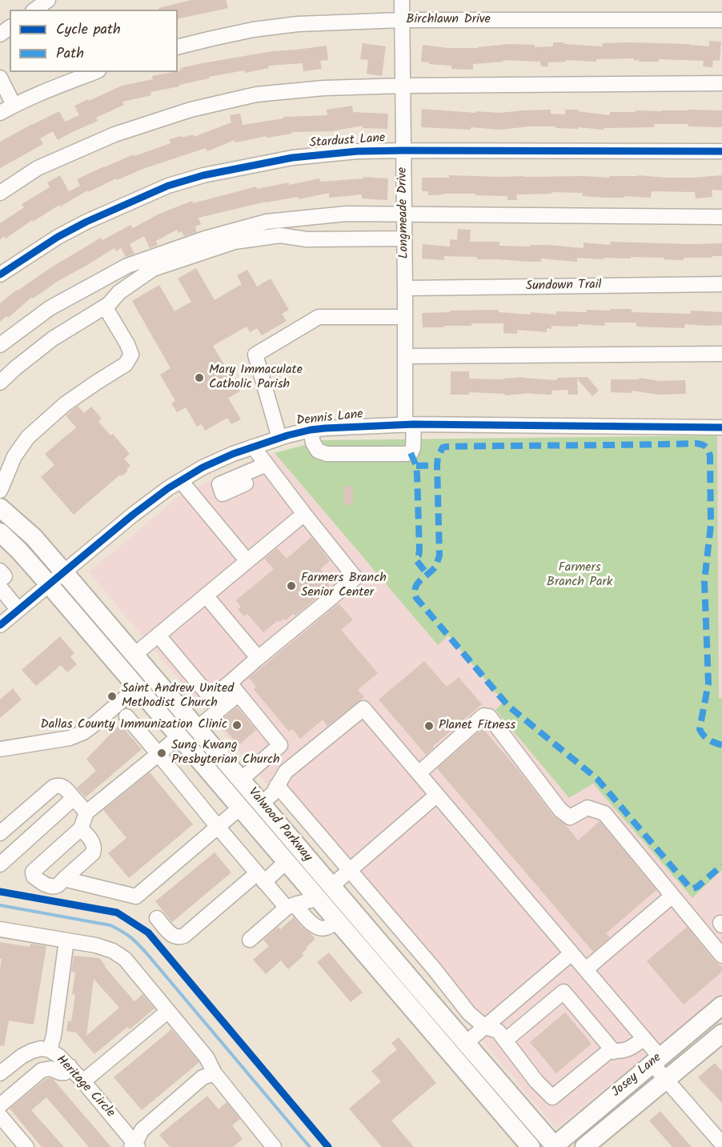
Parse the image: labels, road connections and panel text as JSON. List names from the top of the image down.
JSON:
{
  "streets": {
    "main road": ["Valwood Parkway", "Josey Lane"],
    "street": [
      "Birchlawn Drive",
      "Stardust Lane",
      "Longmeade Drive",
      "Sundown Trail",
      "Dennis Lane",
      "Heritage Circle"
    ]
  },
  "crossings": [
    ["Birchlawn Drive", "Longmeade Drive"],
    ["Stardust Lane", "Longmeade Drive"],
    ["Longmeade Drive", "Sundown Trail"],
    ["Longmeade Drive", "Dennis Lane"],
    ["Dennis Lane", "Valwood Parkway"],
    ["Valwood Parkway", "Josey Lane"]
  ],
  "parks": ["Farmers Branch Park"],
  "places": [
    "Mary Immaculate Catholic Parish",
    "Farmers Branch Senior Center",
    "Saint Andrew United Methodist Church",
    "Dallas County Immunization Clinic",
    "Planet Fitness",
    "Sung Kwang Presbyterian Church"
  ],
  "legend": ["Cycle path", "Path"]
}
